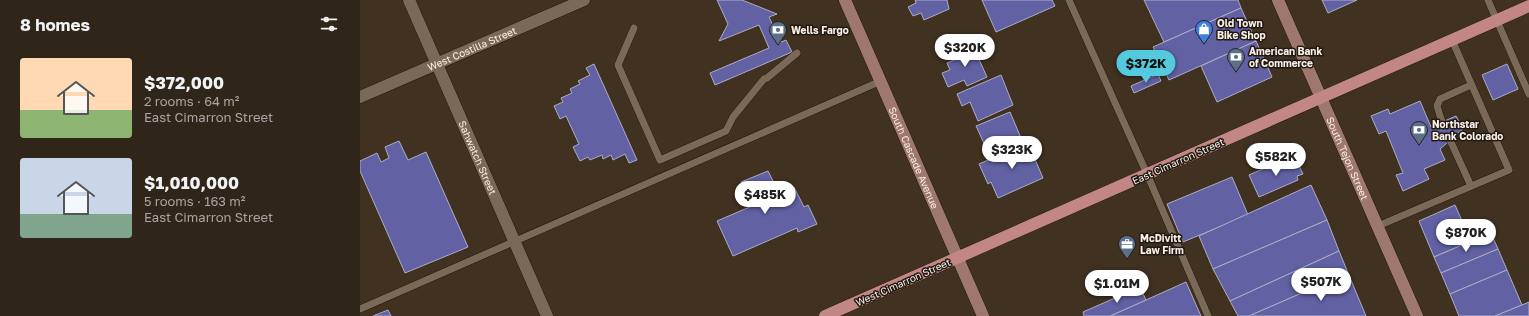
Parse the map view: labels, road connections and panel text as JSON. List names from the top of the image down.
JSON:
{
  "streets": {
    "main road": ["East Cimarron Street", "West Cimarron Street"],
    "street": [
      "West Costilla Street",
      "Sahwatch Street",
      "South Cascade Avenue",
      "South Tejon Street"
    ]
  },
  "crossings": [
    ["West Costilla Street", "Sahwatch Street"],
    ["South Cascade Avenue", "East Cimarron Street"],
    ["South Cascade Avenue", "West Cimarron Street"],
    ["South Tejon Street", "East Cimarron Street"],
    ["East Cimarron Street", "West Cimarron Street"]
  ],
  "places": {
    "shop": ["Old Town Bike Shop"],
    "bank": ["Wells Fargo", "American Bank of Commerce", "Northstar Bank Colorado"],
    "office": ["McDivitt Law Firm"]
  },
  "page": {
    "heading": "8 homes",
    "price": [
      "$320K",
      "$372K",
      "$323K",
      "$582K",
      "$485K",
      "$870K",
      "$507K",
      "$1.01M"
    ],
    "list": [
      {
        "name": "$372,000",
        "note": "2 rooms · 64 m² · East Cimarron Street"
      },
      {
        "name": "$1,010,000",
        "note": "5 rooms · 163 m² · East Cimarron Street"
      }
    ]
  }
}
